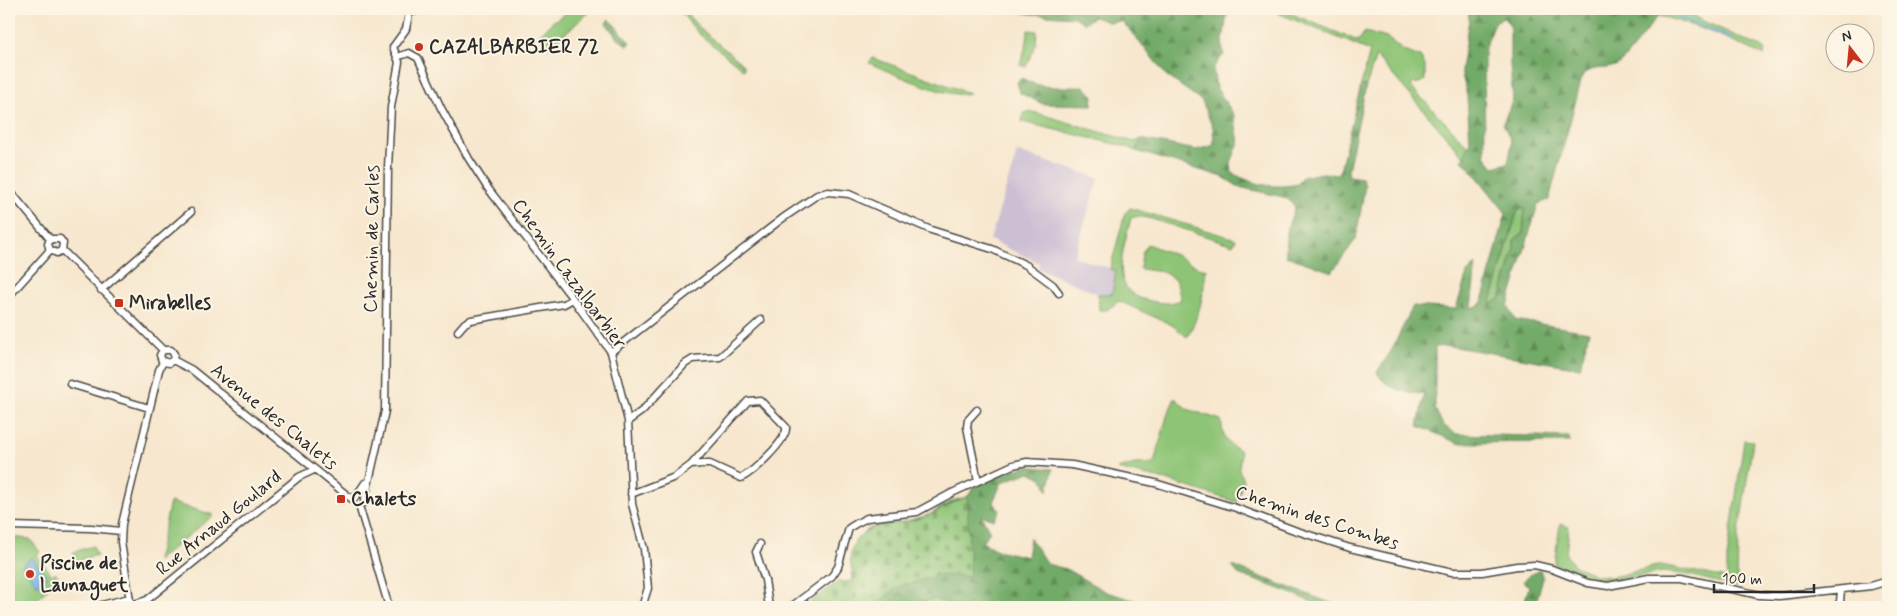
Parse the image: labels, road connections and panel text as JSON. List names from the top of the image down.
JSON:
{
  "streets": {
    "street": [
      "Chemin de Carles",
      "Chemin Cazalbarbier",
      "Avenue des Chalets",
      "Chemin des Combes",
      "Rue Arnaud Goulard"
    ]
  },
  "crossings": [
    ["Chemin de Carles", "Chemin Cazalbarbier"],
    ["Chemin de Carles", "Avenue des Chalets"],
    ["Avenue des Chalets", "Rue Arnaud Goulard"]
  ],
  "places": {
    "other": ["CAZALBARBIER 72", "Piscine de Launaguet"],
    "transit": ["Mirabelles", "Chalets"]
  },
  "scale_bar": "100 m",
  "north": "top"
}
